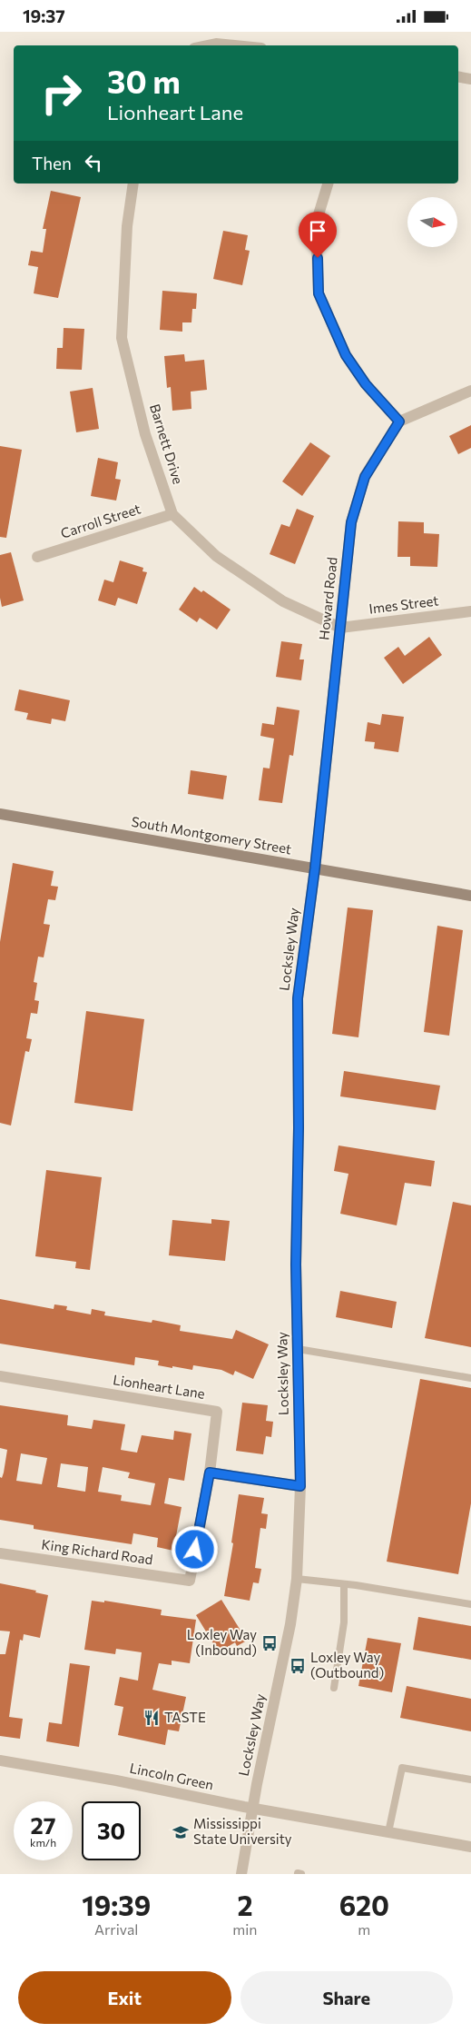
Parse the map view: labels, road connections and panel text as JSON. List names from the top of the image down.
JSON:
{
  "streets": {
    "street": [
      "Barnett Drive",
      "Carroll Street",
      "Howard Road",
      "Imes Street",
      "South Montgomery Street",
      "Locksley Way",
      "Lionheart Lane",
      "King Richard Road",
      "Lincoln Green"
    ]
  },
  "crossings": [
    ["Barnett Drive", "Carroll Street"],
    ["Barnett Drive", "Howard Road"],
    ["Barnett Drive", "Imes Street"],
    ["Howard Road", "Imes Street"],
    ["Howard Road", "South Montgomery Street"],
    ["Howard Road", "Locksley Way"],
    ["South Montgomery Street", "Locksley Way"],
    ["Locksley Way", "Lincoln Green"],
    ["Lionheart Lane", "King Richard Road"]
  ],
  "places": {
    "bus stop": ["Loxley Way (Inbound)", "Loxley Way (Outbound)"],
    "restaurant": ["TASTE"],
    "school or university": ["Mississippi State University"]
  },
  "north": "right",
  "page": {
    "status": "19:37",
    "turn": ["30 m", "Lionheart Lane"],
    "then": "Then",
    "speed": "27 km/h",
    "limit": "30",
    "eta": [
      "19:39",
      "Arrival",
      "2",
      "min",
      "620",
      "m"
    ],
    "buttons": ["Exit", "Share"]
  }
}
